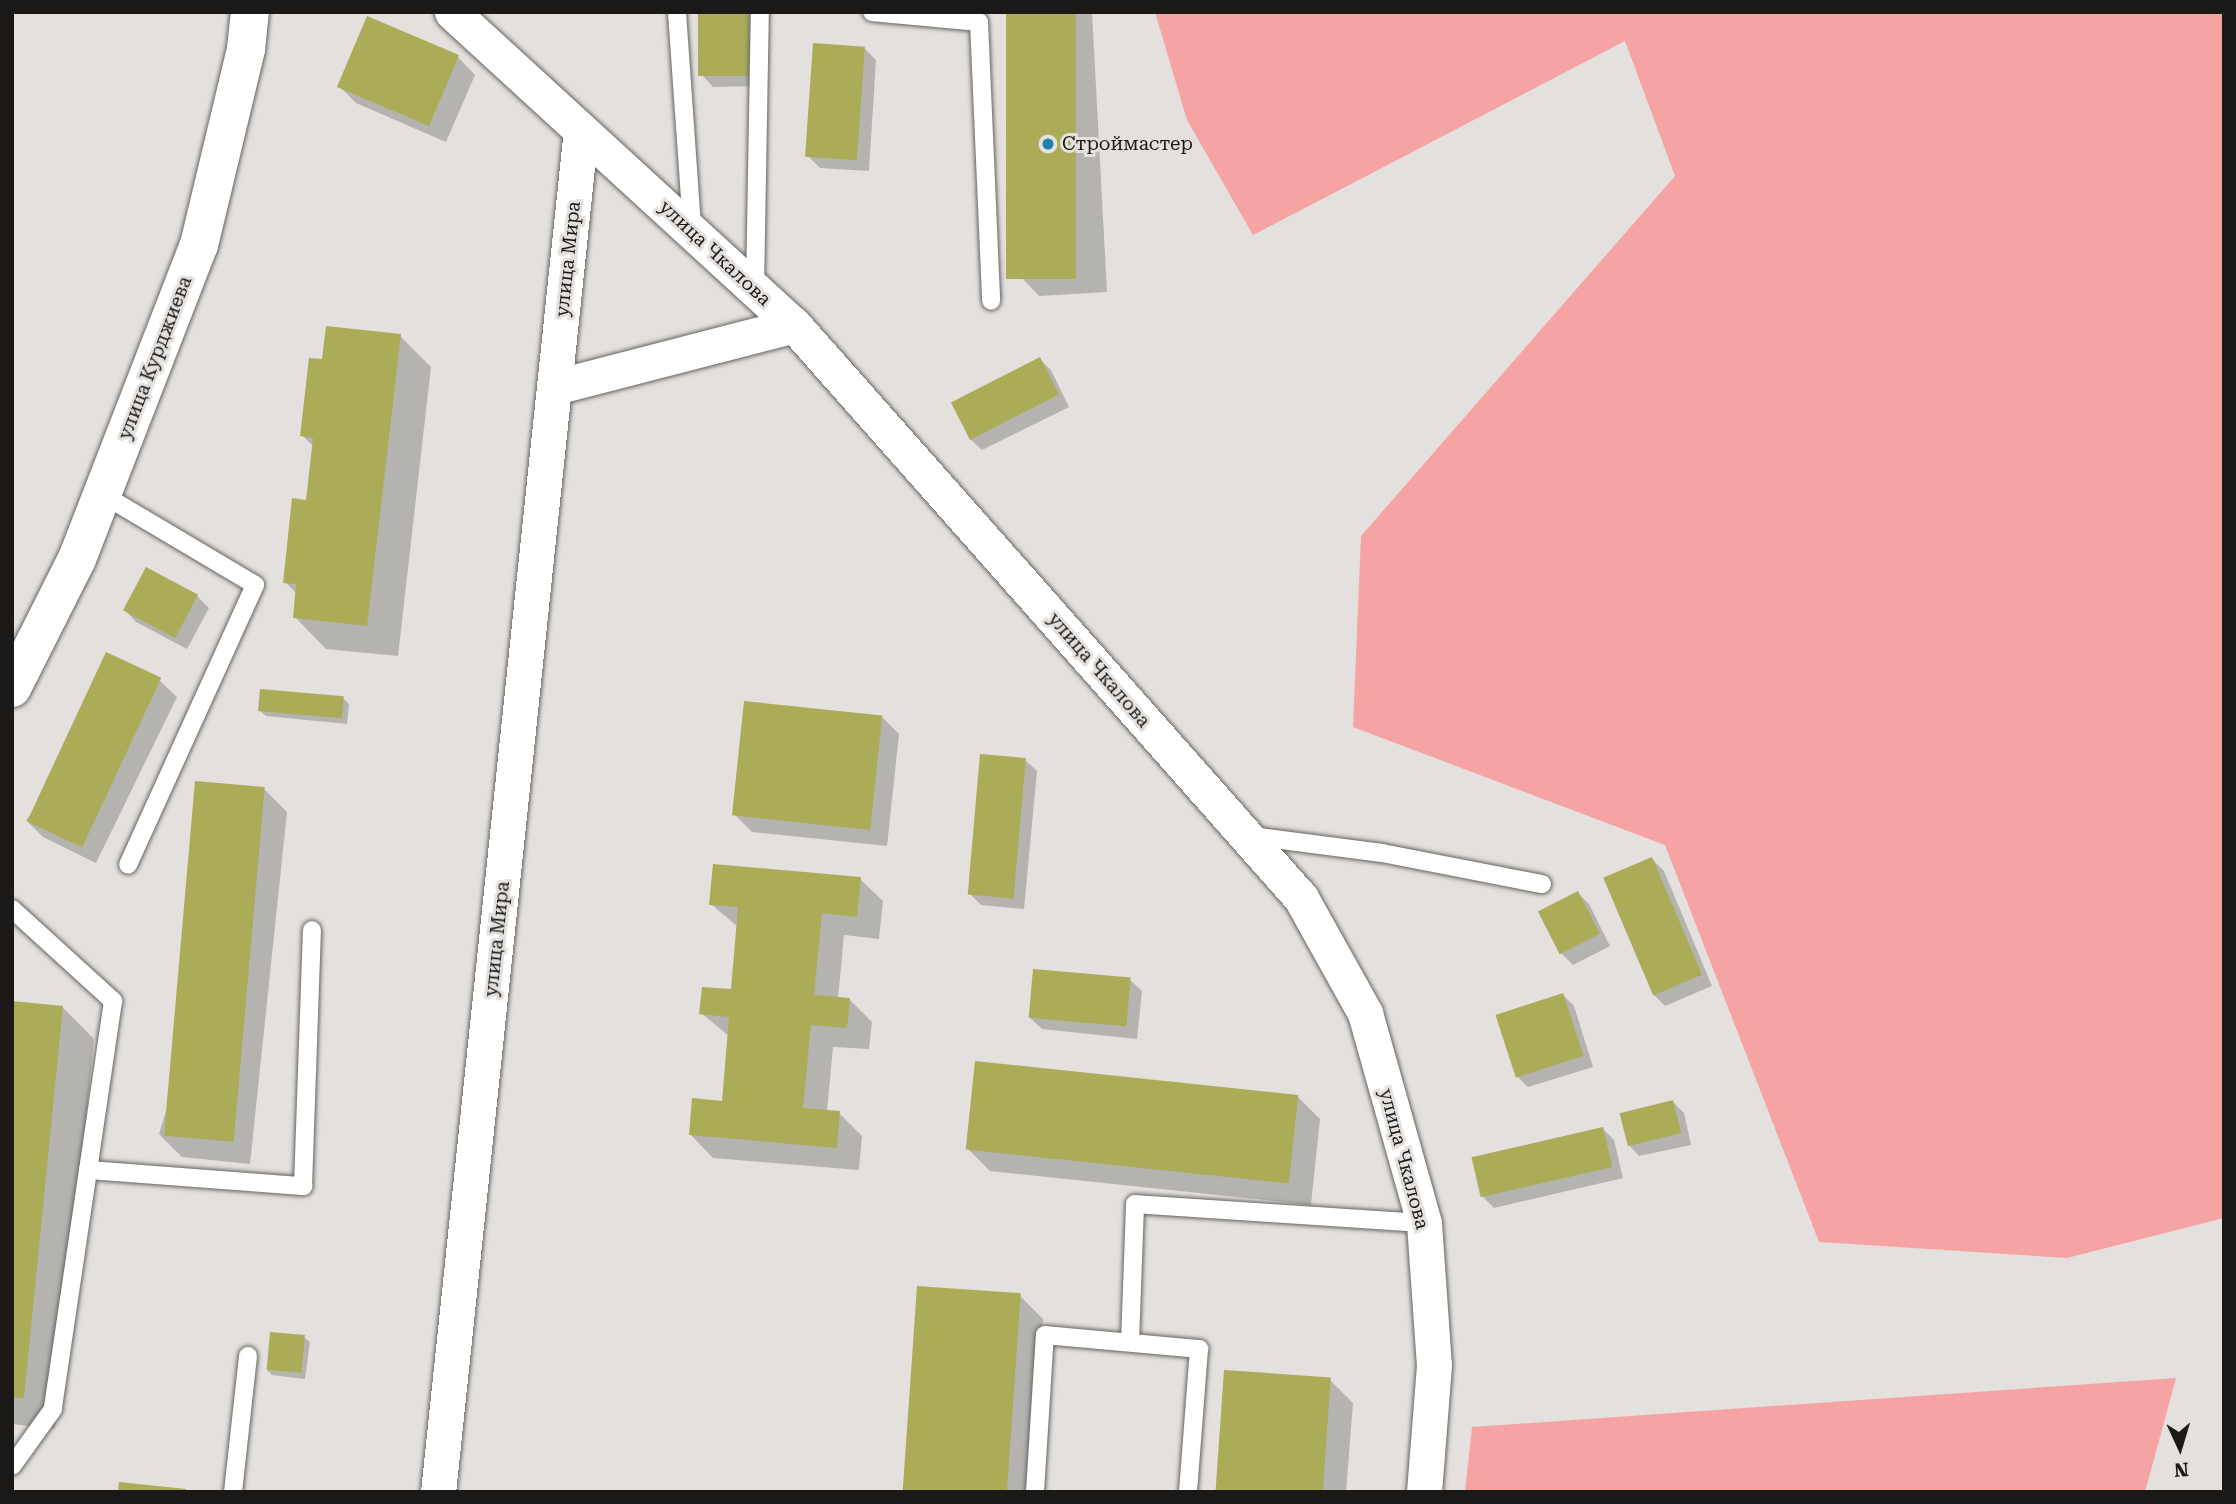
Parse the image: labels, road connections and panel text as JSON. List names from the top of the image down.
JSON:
{
  "streets": {
    "street": ["улица Чкалова", "улица Мира", "улица Курджиева"]
  },
  "crossings": [
    ["улица Чкалова", "улица Мира"]
  ],
  "places": ["Строймастер"],
  "north": "bottom"
}
